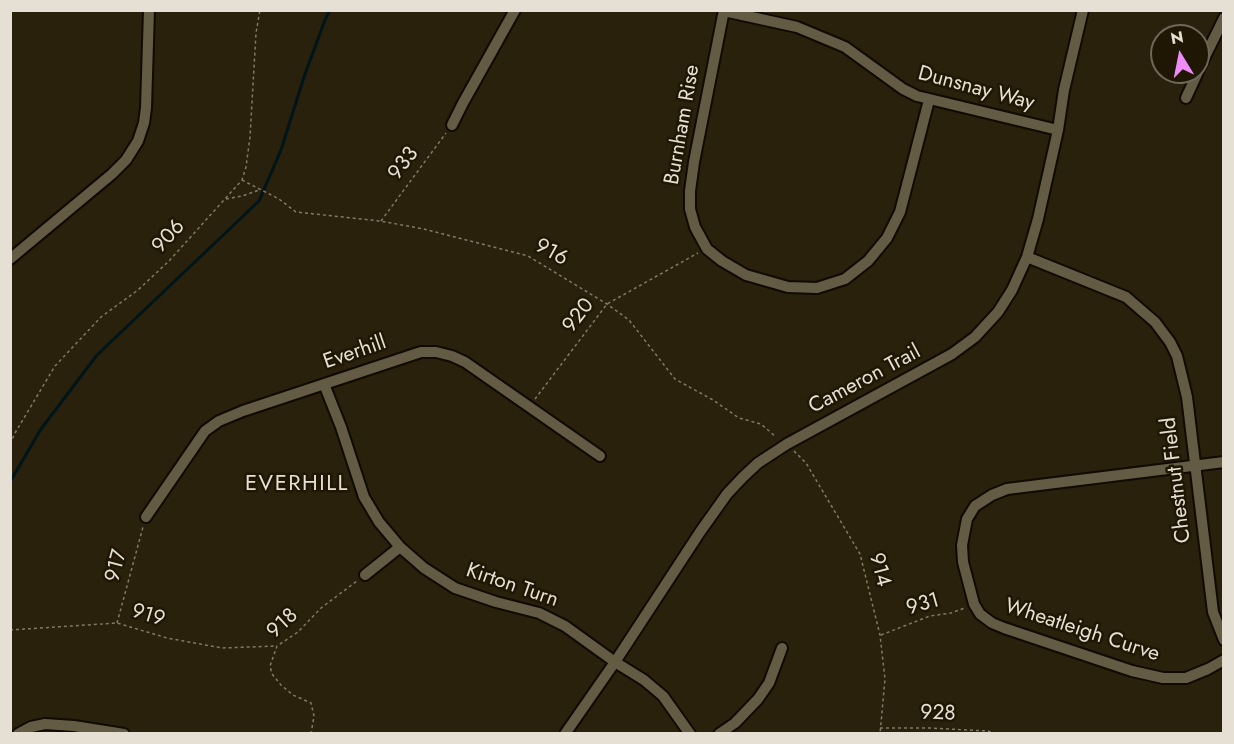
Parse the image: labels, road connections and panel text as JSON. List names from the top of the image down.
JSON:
{
  "streets": {
    "street": [
      "Dunsnay Way",
      "Burnham Rise",
      "Everhill",
      "Cameron Trail",
      "Chestnut Field",
      "Kirton Turn",
      "Wheatleigh Curve"
    ],
    "path": [
      "933",
      "906",
      "916",
      "920",
      "917",
      "914",
      "931",
      "919",
      "918",
      "928"
    ]
  },
  "crossings": [
    ["Dunsnay Way", "Burnham Rise"],
    ["Dunsnay Way", "Cameron Trail"],
    ["Burnham Rise", "920"],
    ["933", "916"],
    ["906", "916"],
    ["916", "920"],
    ["916", "Cameron Trail"],
    ["916", "914"],
    ["920", "Everhill"],
    ["Everhill", "917"],
    ["Everhill", "Kirton Turn"],
    ["Cameron Trail", "Chestnut Field"],
    ["Cameron Trail", "914"],
    ["Cameron Trail", "Kirton Turn"],
    ["Chestnut Field", "Wheatleigh Curve"],
    ["917", "919"],
    ["914", "931"],
    ["914", "928"],
    ["931", "Wheatleigh Curve"],
    ["919", "918"]
  ],
  "districts": ["EVERHILL"],
  "north": "top"
}
